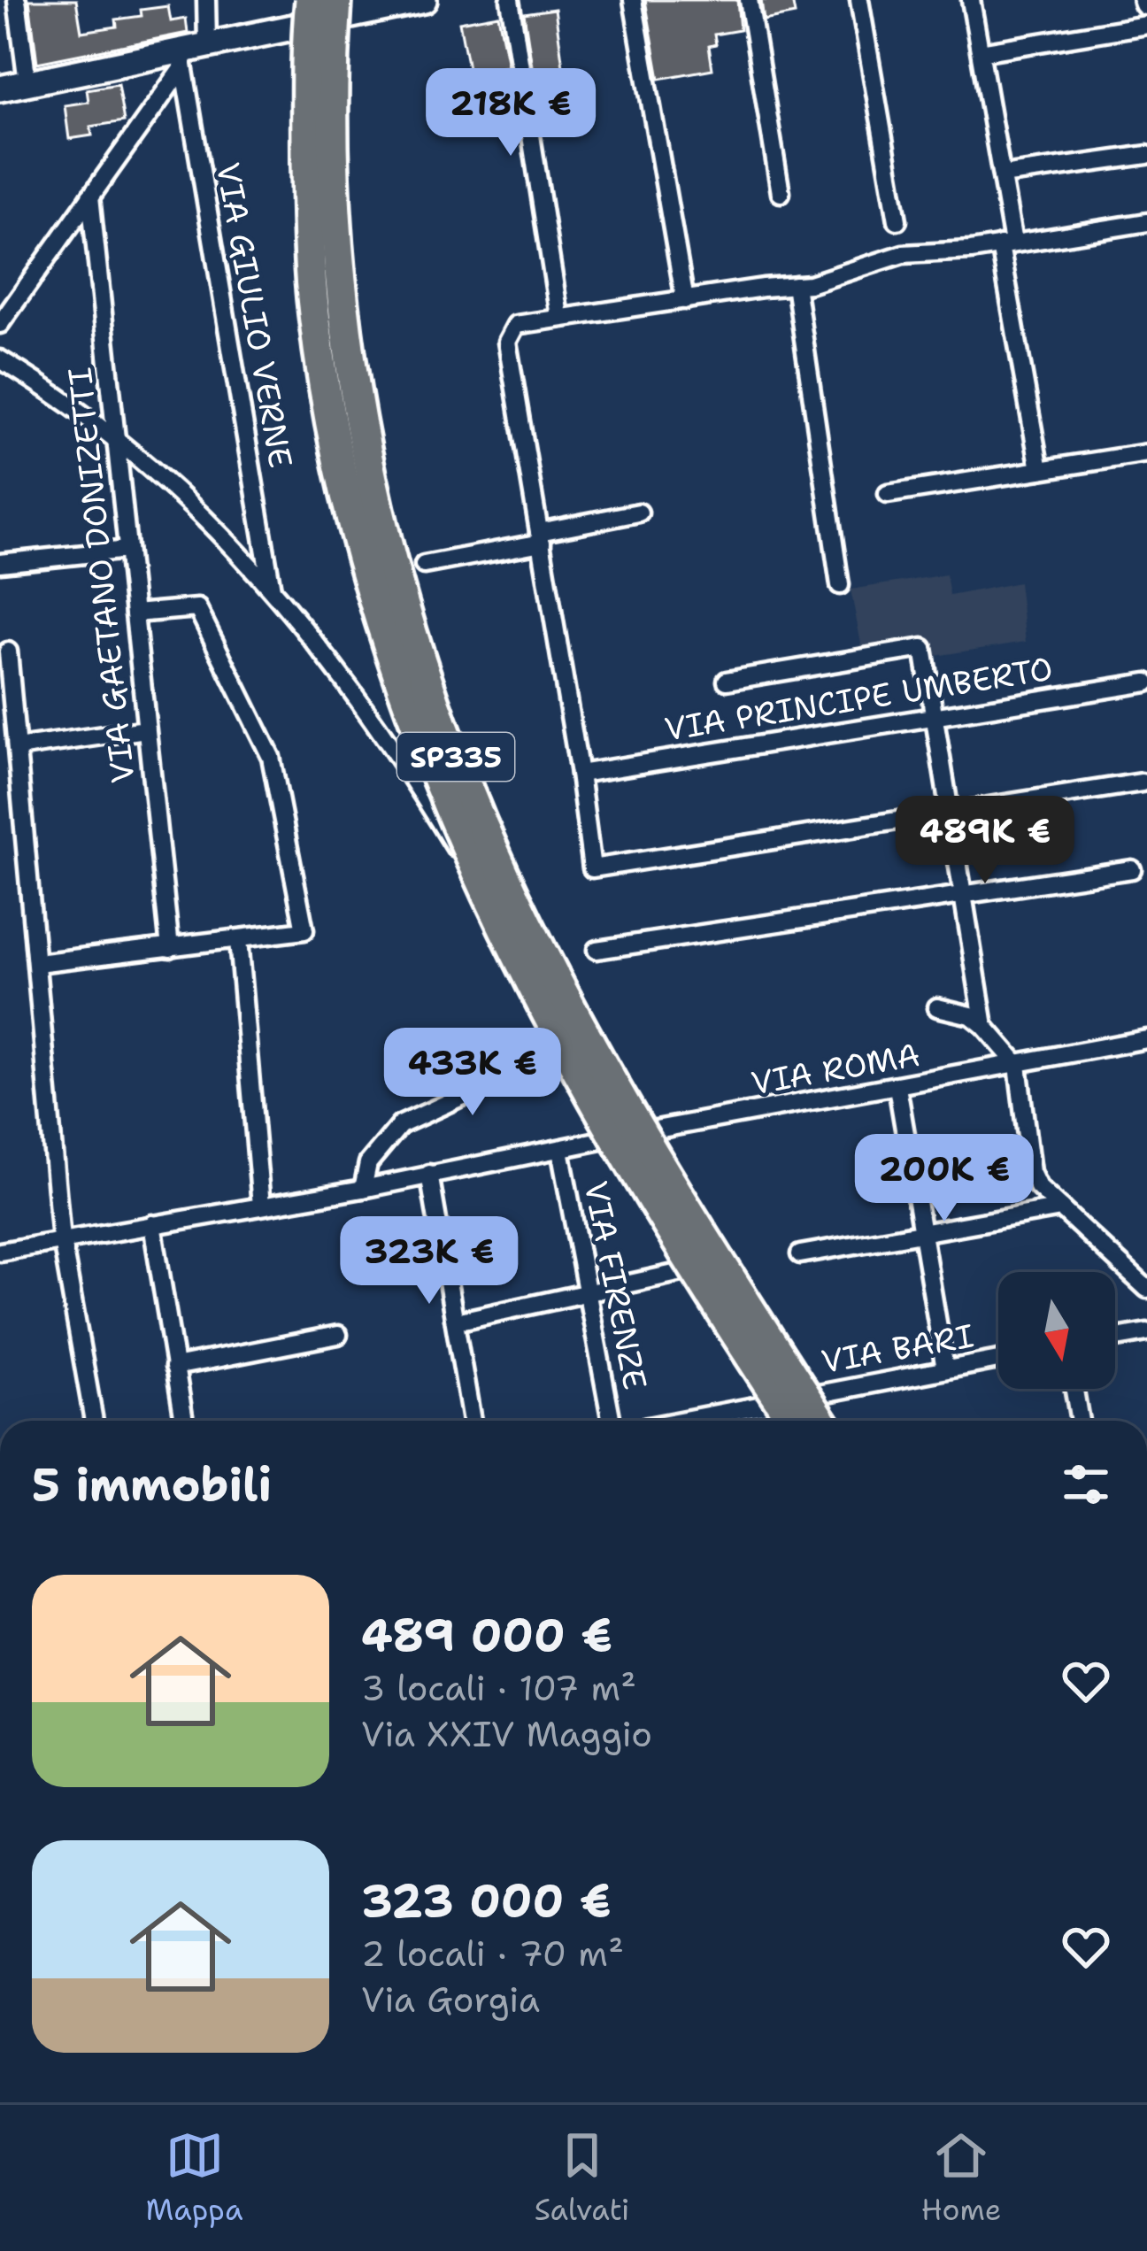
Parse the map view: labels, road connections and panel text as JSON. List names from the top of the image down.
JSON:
{
  "streets": {
    "highway": ["SP335"],
    "street": [
      "VIA GIULIO VERNE",
      "VIA GAETANO DONIZETTI",
      "VIA PRINCIPE UMBERTO",
      "VIA ROMA",
      "VIA FIRENZE",
      "VIA BARI"
    ]
  },
  "crossings": [
    ["VIA ROMA", "VIA FIRENZE"]
  ],
  "north": "bottom",
  "page": {
    "price": [
      "218K €",
      "489K €",
      "433K €",
      "200K €",
      "323K €"
    ],
    "heading": "5 immobili",
    "list": [
      {
        "name": "489 000 €",
        "note": "3 locali · 107 m² · Via XXIV Maggio"
      },
      {
        "name": "323 000 €",
        "note": "2 locali · 70 m² · Via Gorgia"
      }
    ],
    "tabs": ["Mappa", "Salvati", "Home"]
  }
}
